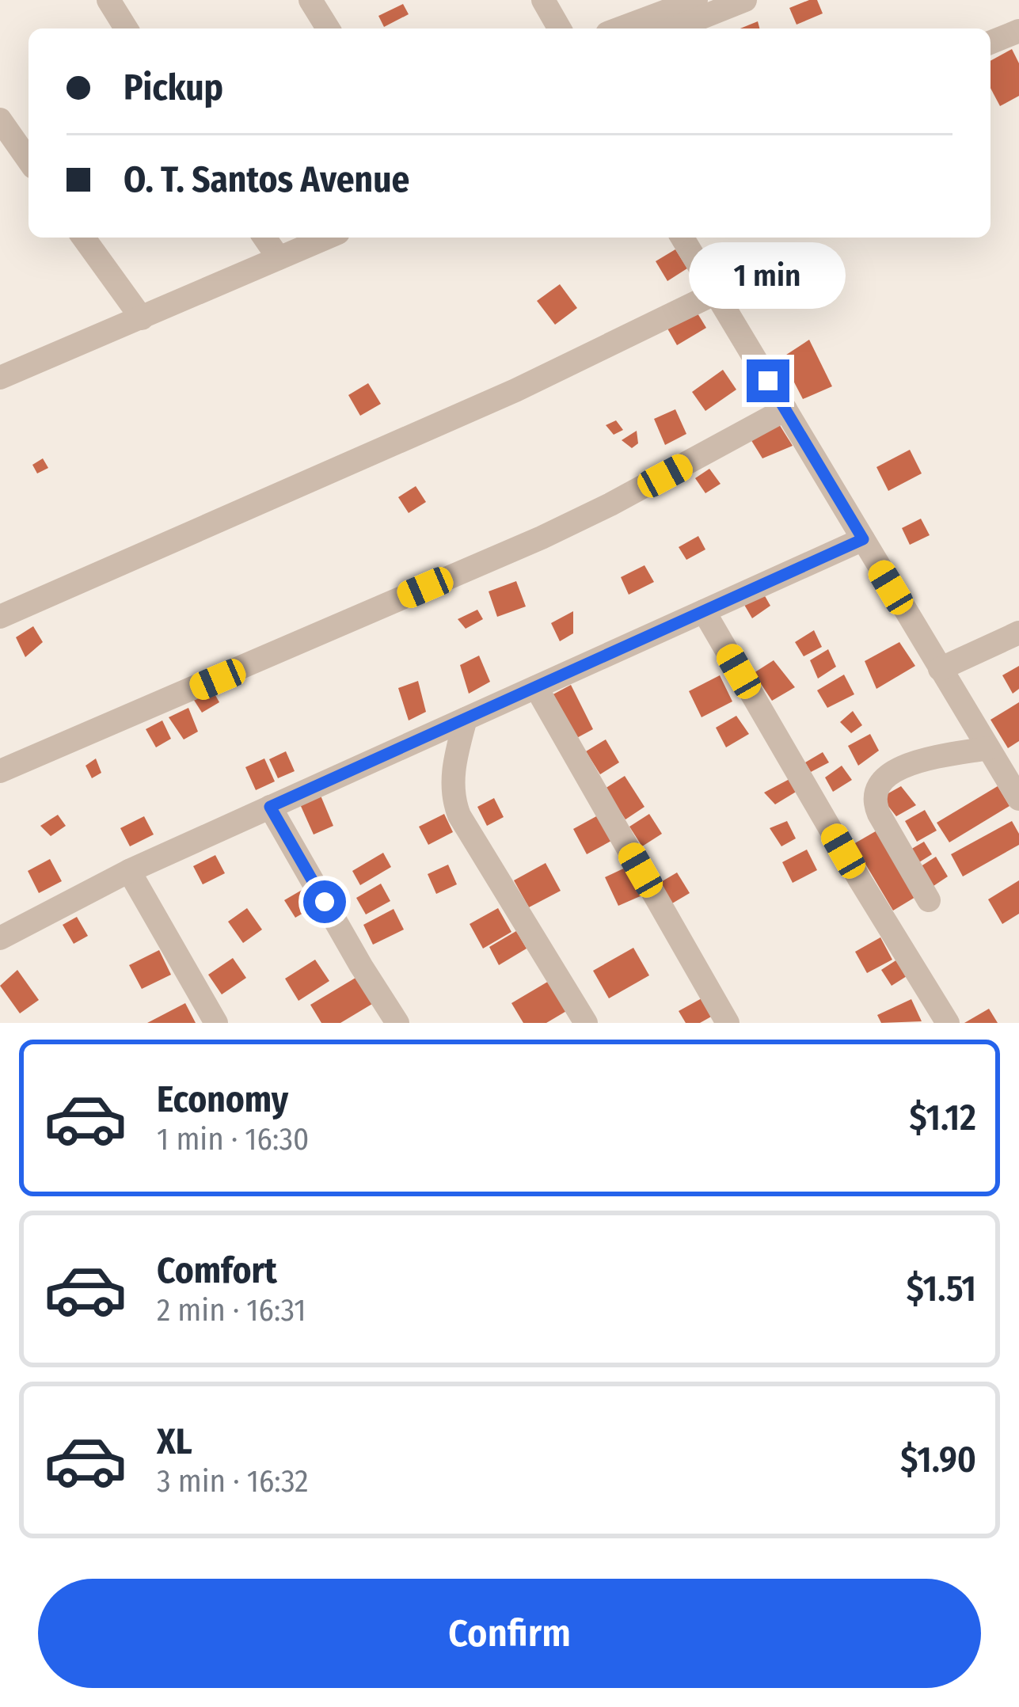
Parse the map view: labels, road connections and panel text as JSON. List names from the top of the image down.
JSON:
{
  "page": {
    "banner": ["Pickup", "O. T. Santos Avenue"],
    "bubble": "1 min",
    "list": [
      {
        "name": "Economy",
        "note": "1 min · 16:30",
        "value": "$1.12"
      },
      {
        "name": "Comfort",
        "note": "2 min · 16:31",
        "value": "$1.51"
      },
      {
        "name": "XL",
        "note": "3 min · 16:32",
        "value": "$1.90"
      }
    ],
    "buttons": "Confirm"
  }
}
